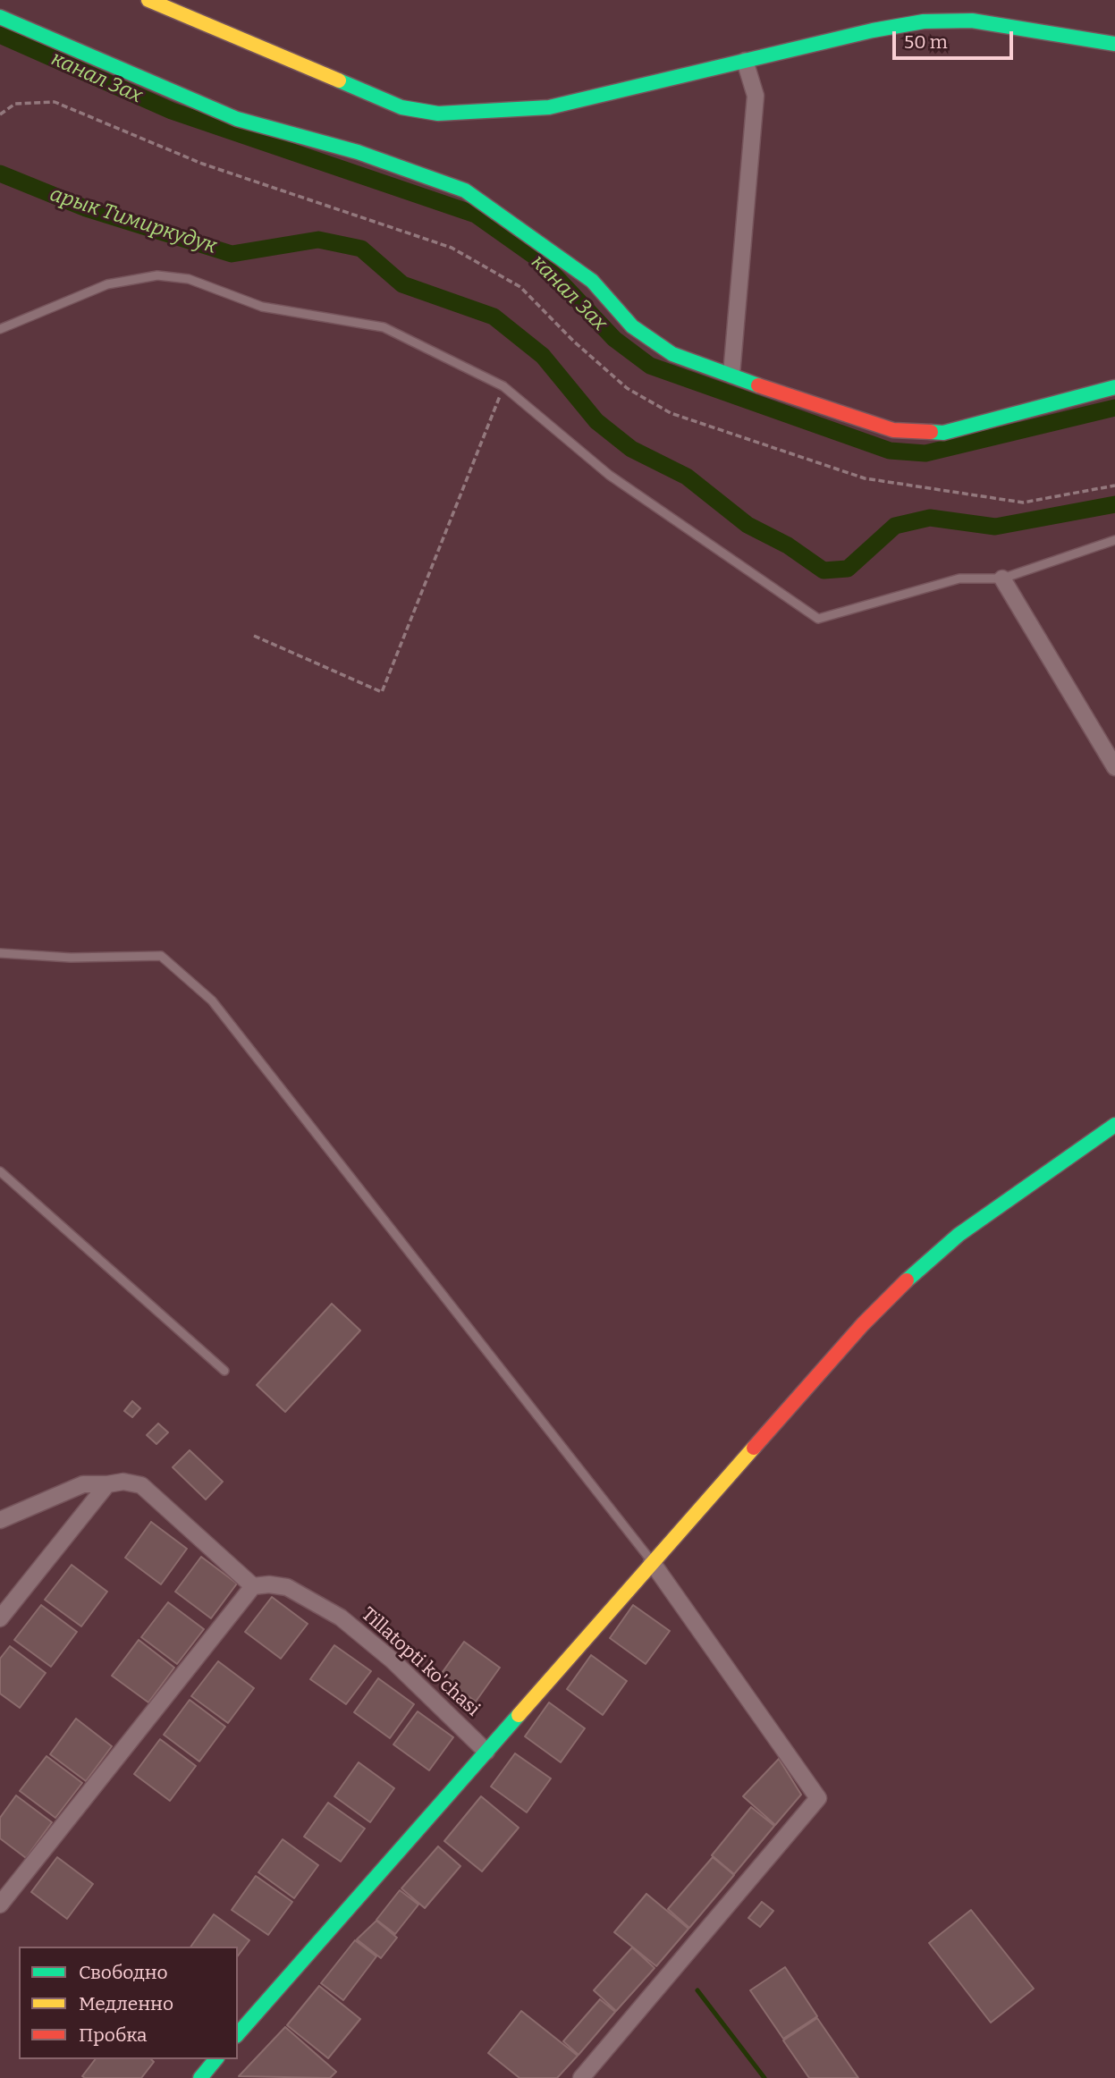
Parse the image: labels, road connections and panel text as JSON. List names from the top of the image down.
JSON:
{
  "streets": {
    "street": ["Tillatopti ko'chasi"]
  },
  "water": ["канал Зах", "арык Тимиркудук"],
  "legend": ["Свободно", "Медленно", "Пробка"],
  "scale_bar": "50 m"
}
